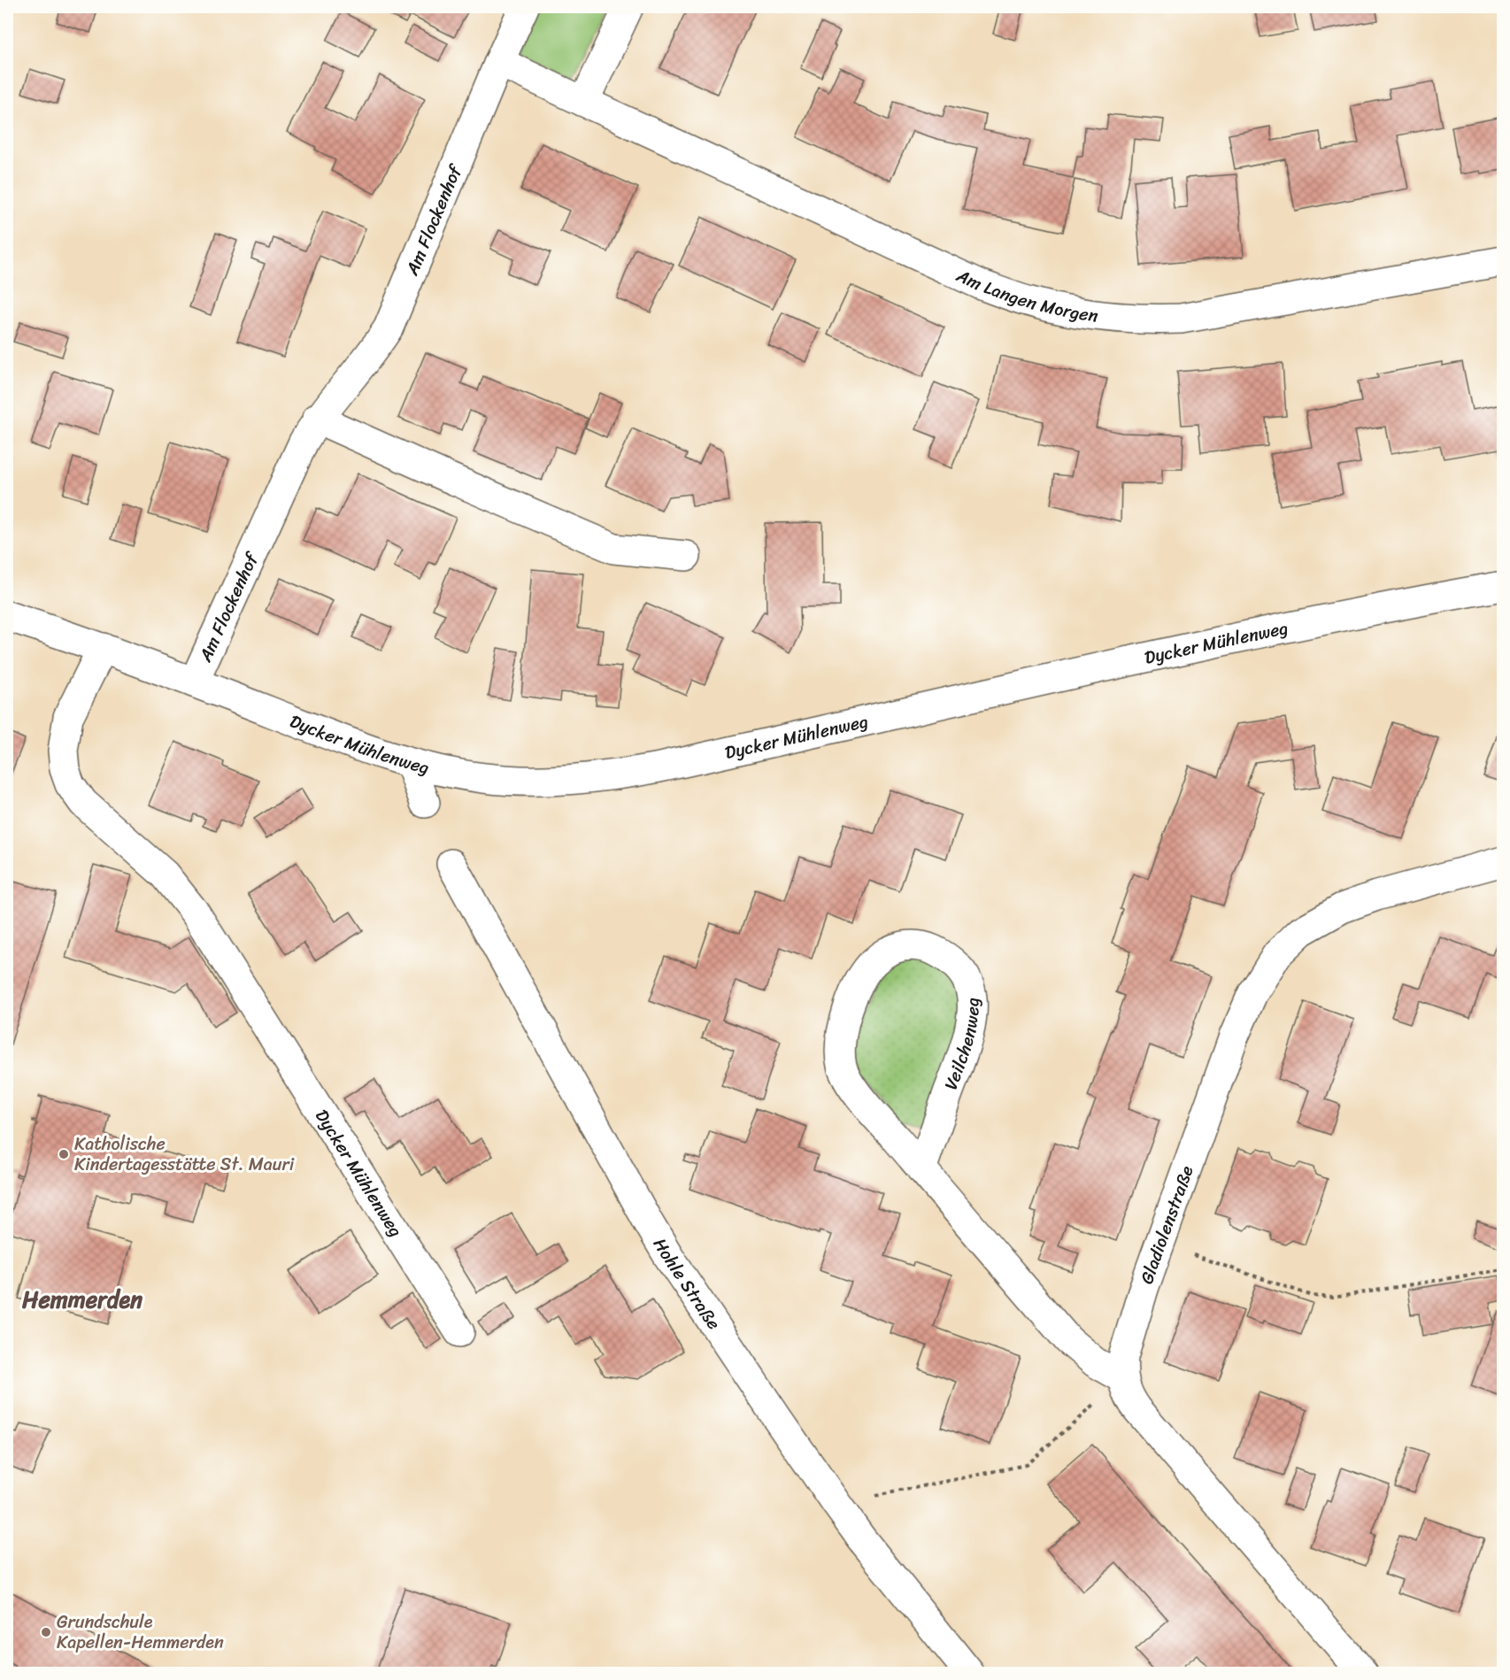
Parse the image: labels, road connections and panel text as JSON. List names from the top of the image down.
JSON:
{
  "streets": {
    "street": [
      "Am Flockenhof",
      "Am Langen Morgen",
      "Dycker Mühlenweg",
      "Veilchenweg",
      "Gladiolenstraße",
      "Hohle Straße"
    ]
  },
  "crossings": [
    ["Am Flockenhof", "Am Langen Morgen"],
    ["Am Flockenhof", "Dycker Mühlenweg"],
    ["Veilchenweg", "Gladiolenstraße"]
  ],
  "districts": ["Hemmerden"],
  "places": ["Katholische Kindertagesstätte St. Mauri", "Grundschule Kapellen-Hemmerden"]
}
